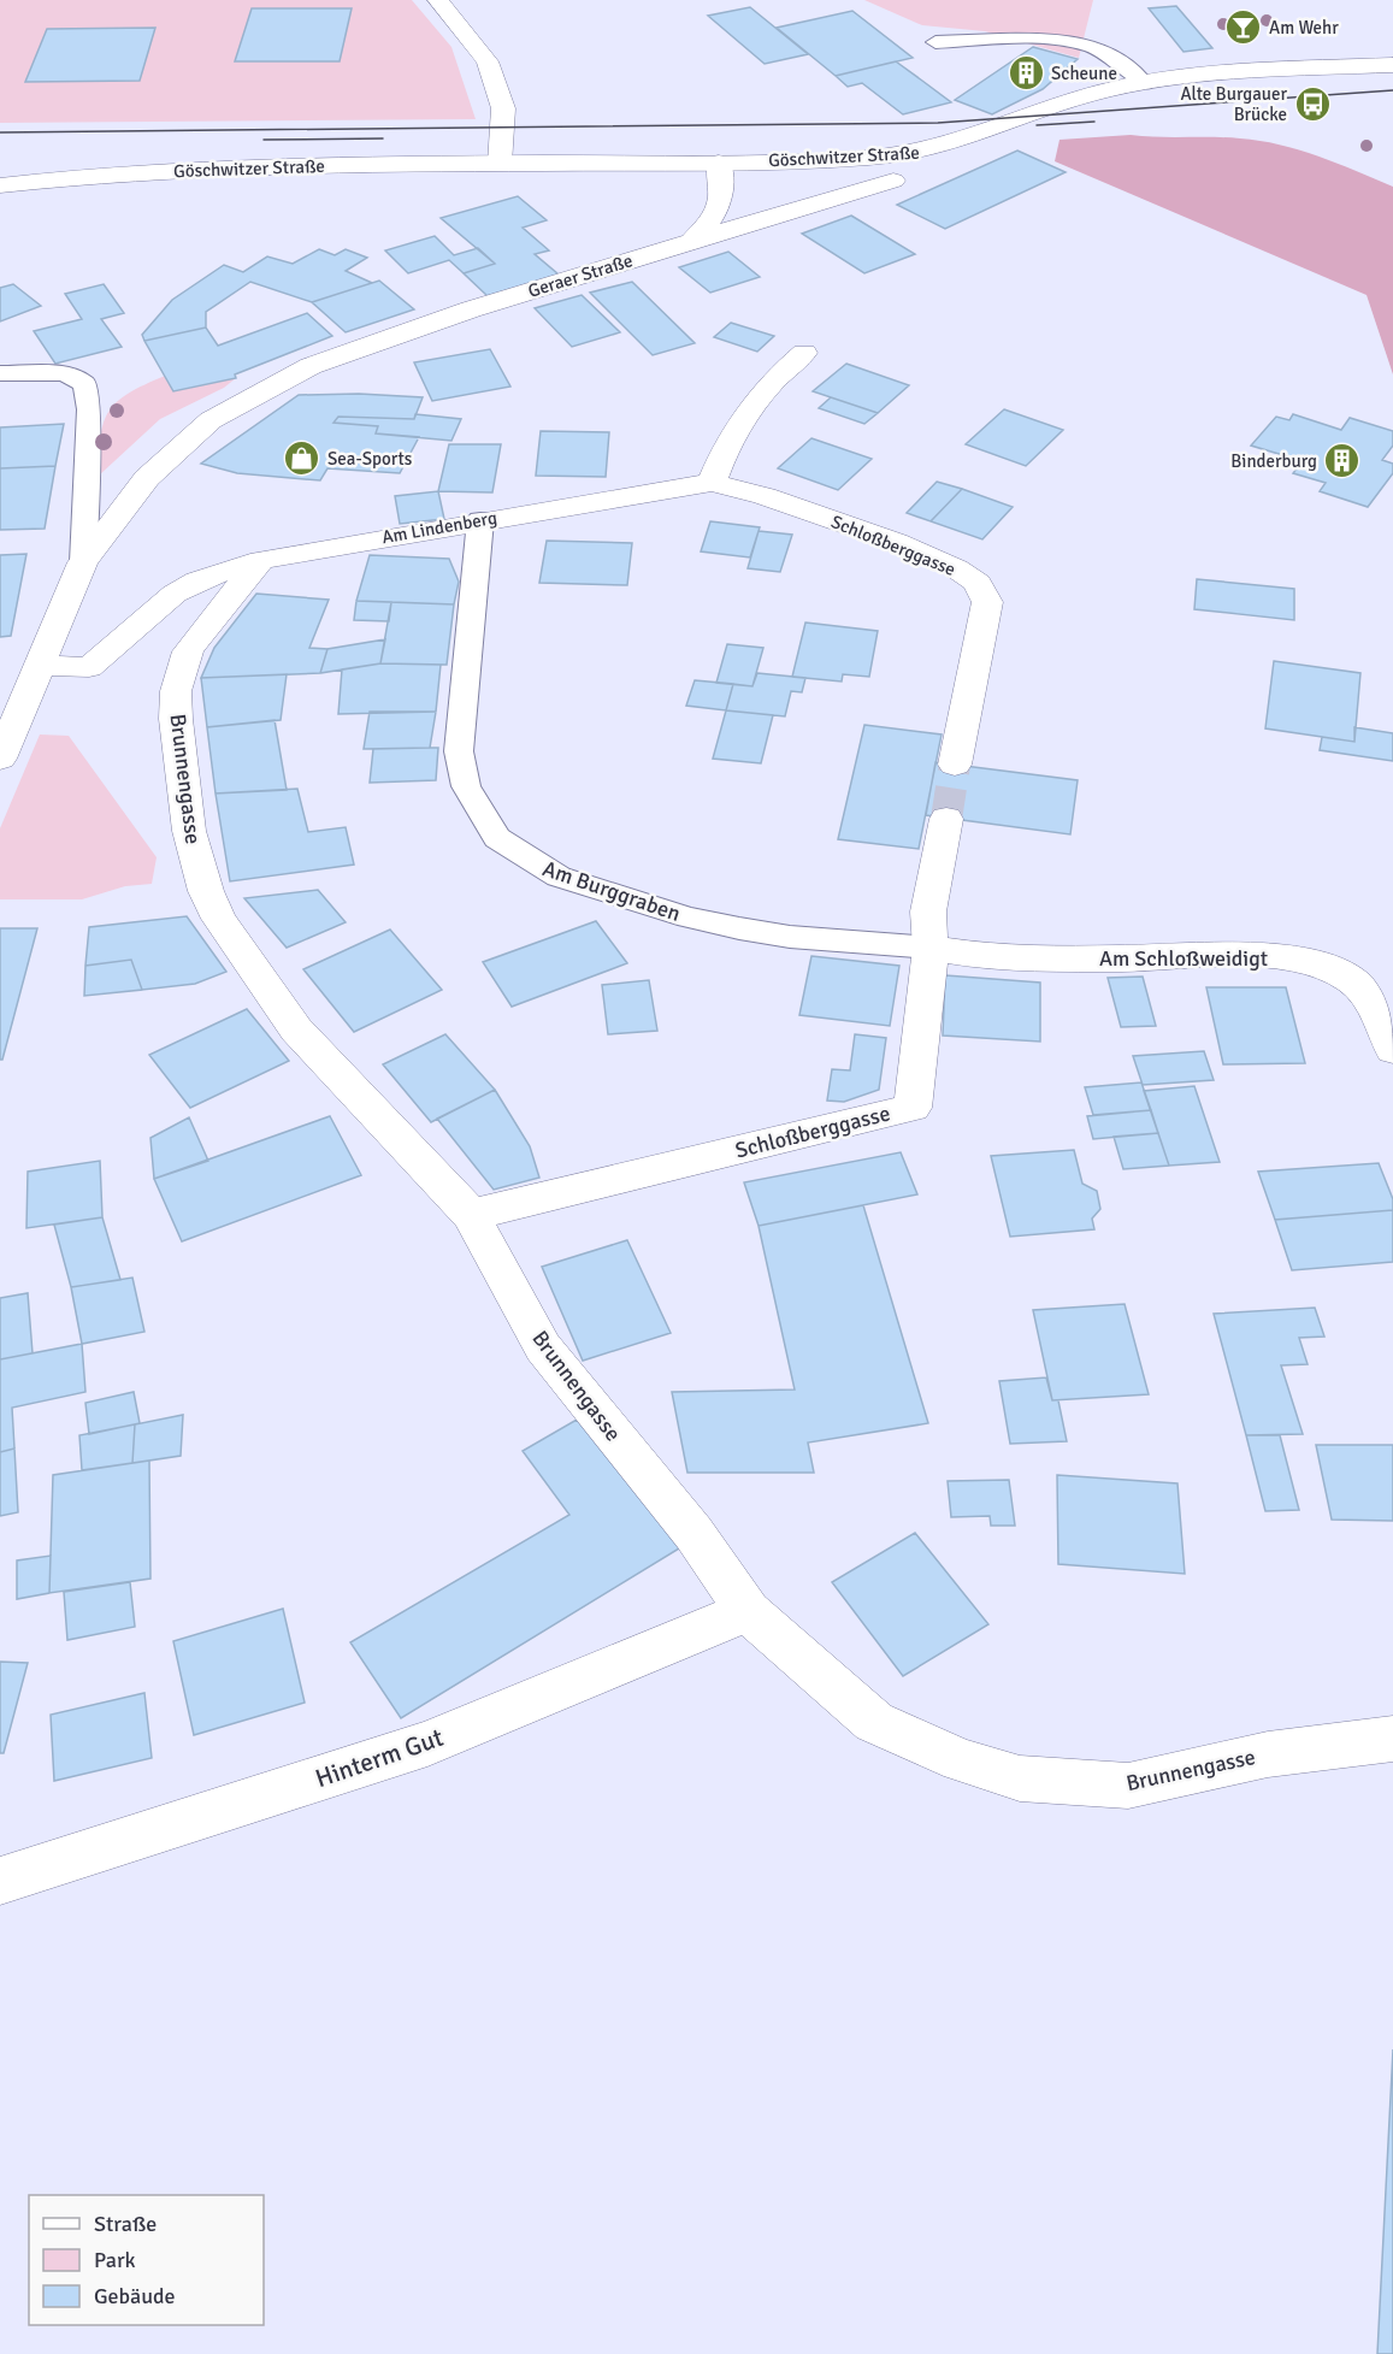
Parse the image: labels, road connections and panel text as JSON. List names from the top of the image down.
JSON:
{
  "streets": {
    "street": [
      "Göschwitzer Straße",
      "Geraer Straße",
      "Am Lindenberg",
      "Schloßberggasse",
      "Brunnengasse",
      "Am Schloßweidigt",
      "Hinterm Gut"
    ],
    "lane": ["Am Burggraben"]
  },
  "crossings": [
    ["Geraer Straße", "Am Lindenberg"],
    ["Am Lindenberg", "Schloßberggasse"],
    ["Am Lindenberg", "Brunnengasse"],
    ["Am Lindenberg", "Am Burggraben"],
    ["Schloßberggasse", "Brunnengasse"],
    ["Schloßberggasse", "Am Burggraben"],
    ["Schloßberggasse", "Am Schloßweidigt"],
    ["Brunnengasse", "Hinterm Gut"],
    ["Am Burggraben", "Am Schloßweidigt"]
  ],
  "places": {
    "bar": ["Am Wehr"],
    "building": ["Scheune", "Binderburg"],
    "bus stop": ["Alte Burgauer Brücke"],
    "shop": ["Sea-Sports"]
  },
  "legend": ["Straße", "Park", "Gebäude"]
}
